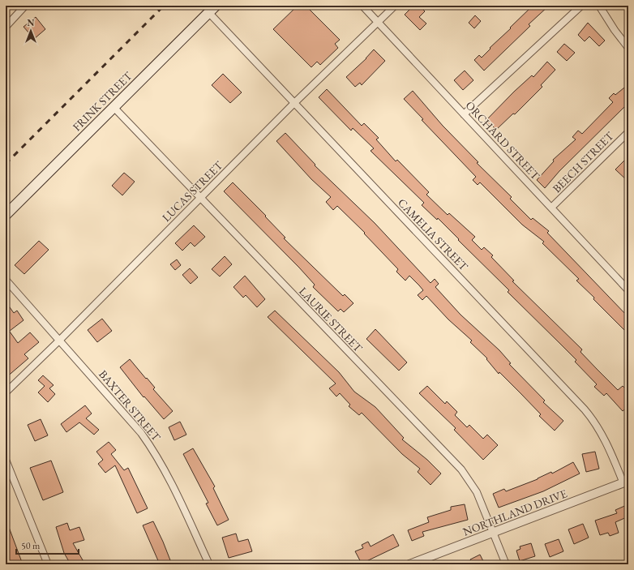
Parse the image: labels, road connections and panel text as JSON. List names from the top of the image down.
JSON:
{
  "streets": {
    "main road": ["FRINK STREET"],
    "street": [
      "ORCHARD STREET",
      "BEECH STREET",
      "LUCAS STREET",
      "CAMELIA STREET",
      "LAURIE STREET",
      "BAXTER STREET",
      "NORTHLAND DRIVE"
    ]
  },
  "crossings": [
    ["FRINK STREET", "CAMELIA STREET"],
    ["FRINK STREET", "LAURIE STREET"],
    ["ORCHARD STREET", "BEECH STREET"],
    ["ORCHARD STREET", "LUCAS STREET"],
    ["LUCAS STREET", "CAMELIA STREET"],
    ["LUCAS STREET", "LAURIE STREET"],
    ["LUCAS STREET", "BAXTER STREET"],
    ["CAMELIA STREET", "NORTHLAND DRIVE"],
    ["LAURIE STREET", "NORTHLAND DRIVE"]
  ],
  "scale_bar": "50 m",
  "north": "top"
}
